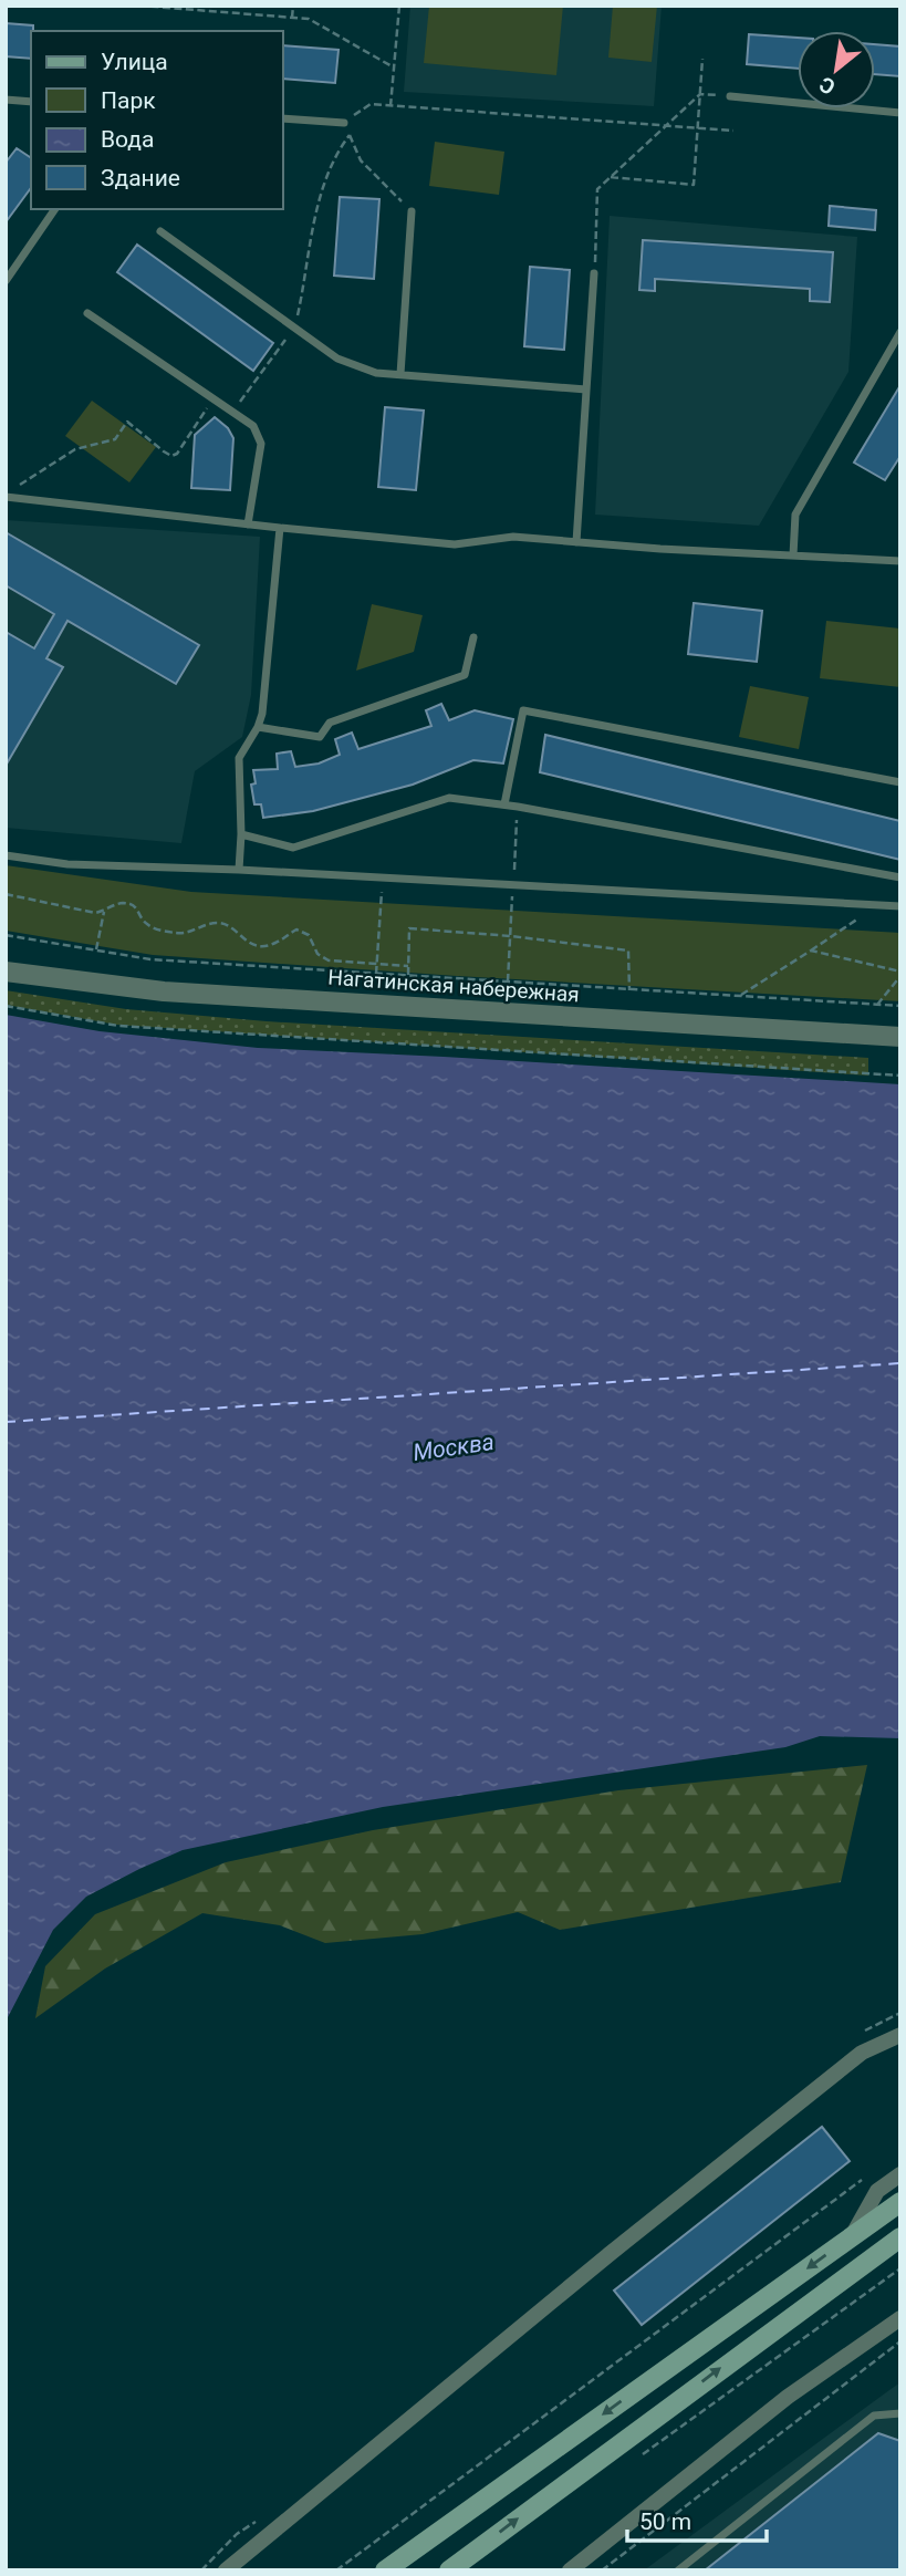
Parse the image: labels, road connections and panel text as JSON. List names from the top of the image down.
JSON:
{
  "streets": {
    "street": ["Нагатинская набережная"]
  },
  "water": ["Москва"],
  "legend": [
    "Улица",
    "Парк",
    "Вода",
    "Здание"
  ],
  "scale_bar": "50 m",
  "north": "bottom left"
}
